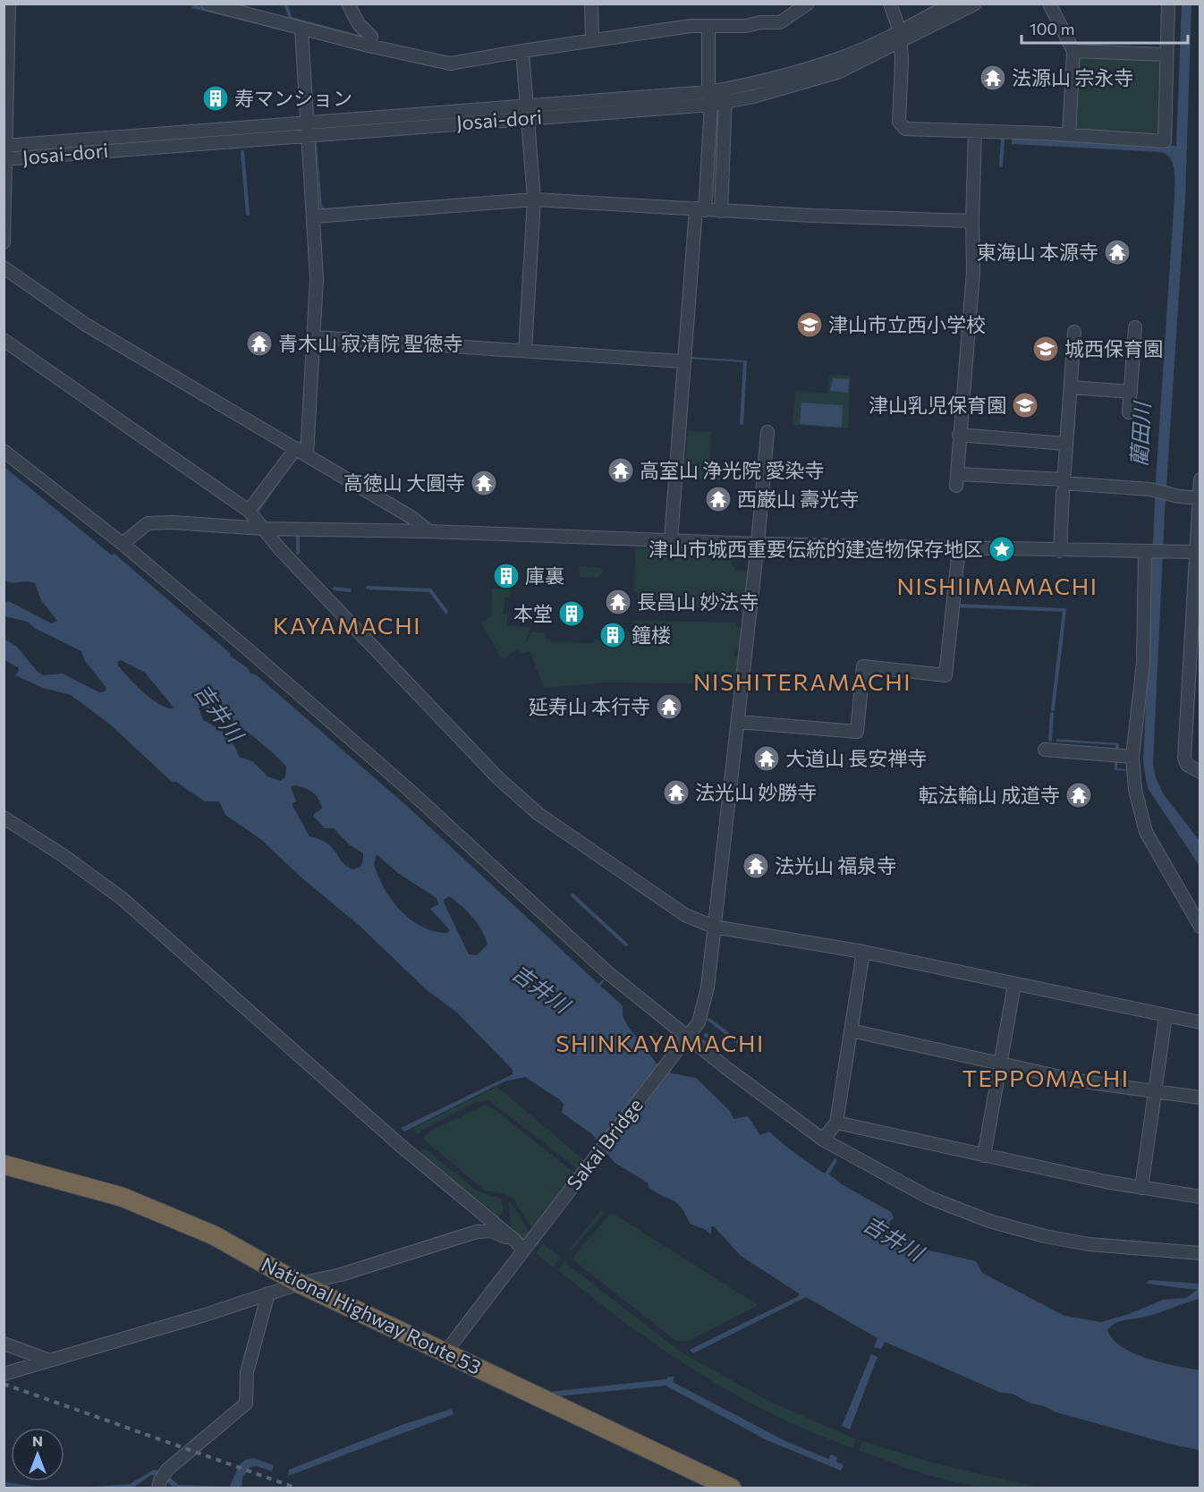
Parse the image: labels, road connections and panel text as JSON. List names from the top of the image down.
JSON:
{
  "streets": {
    "highway": ["National Highway Route 53"],
    "street": ["Josai-dori", "Sakai Bridge"]
  },
  "crossings": [
    ["Sakai Bridge", "National Highway Route 53"]
  ],
  "districts": [
    "NISHIIMAMACHI",
    "KAYAMACHI",
    "NISHITERAMACHI",
    "SHINKAYAMACHI",
    "TEPPOMACHI"
  ],
  "water": ["藺田川", "吉井川"],
  "places": {
    "temple": [
      "法源山 宗永寺",
      "東海山 本源寺",
      "青木山 寂清院 聖徳寺",
      "高室山 浄光院 愛染寺",
      "高徳山 大圓寺",
      "西巌山 壽光寺",
      "長昌山 妙法寺",
      "延寿山 本行寺",
      "大道山 長安禅寺",
      "法光山 妙勝寺",
      "転法輪山 成道寺",
      "法光山 福泉寺"
    ],
    "building": [
      "寿マンション",
      "庫裏",
      "本堂",
      "鐘楼"
    ],
    "school or university": ["津山市立西小学校", "城西保育園", "津山乳児保育園"],
    "place": ["津山市城西重要伝統的建造物保存地区"]
  },
  "scale_bar": "100 m",
  "north": "top"
}
